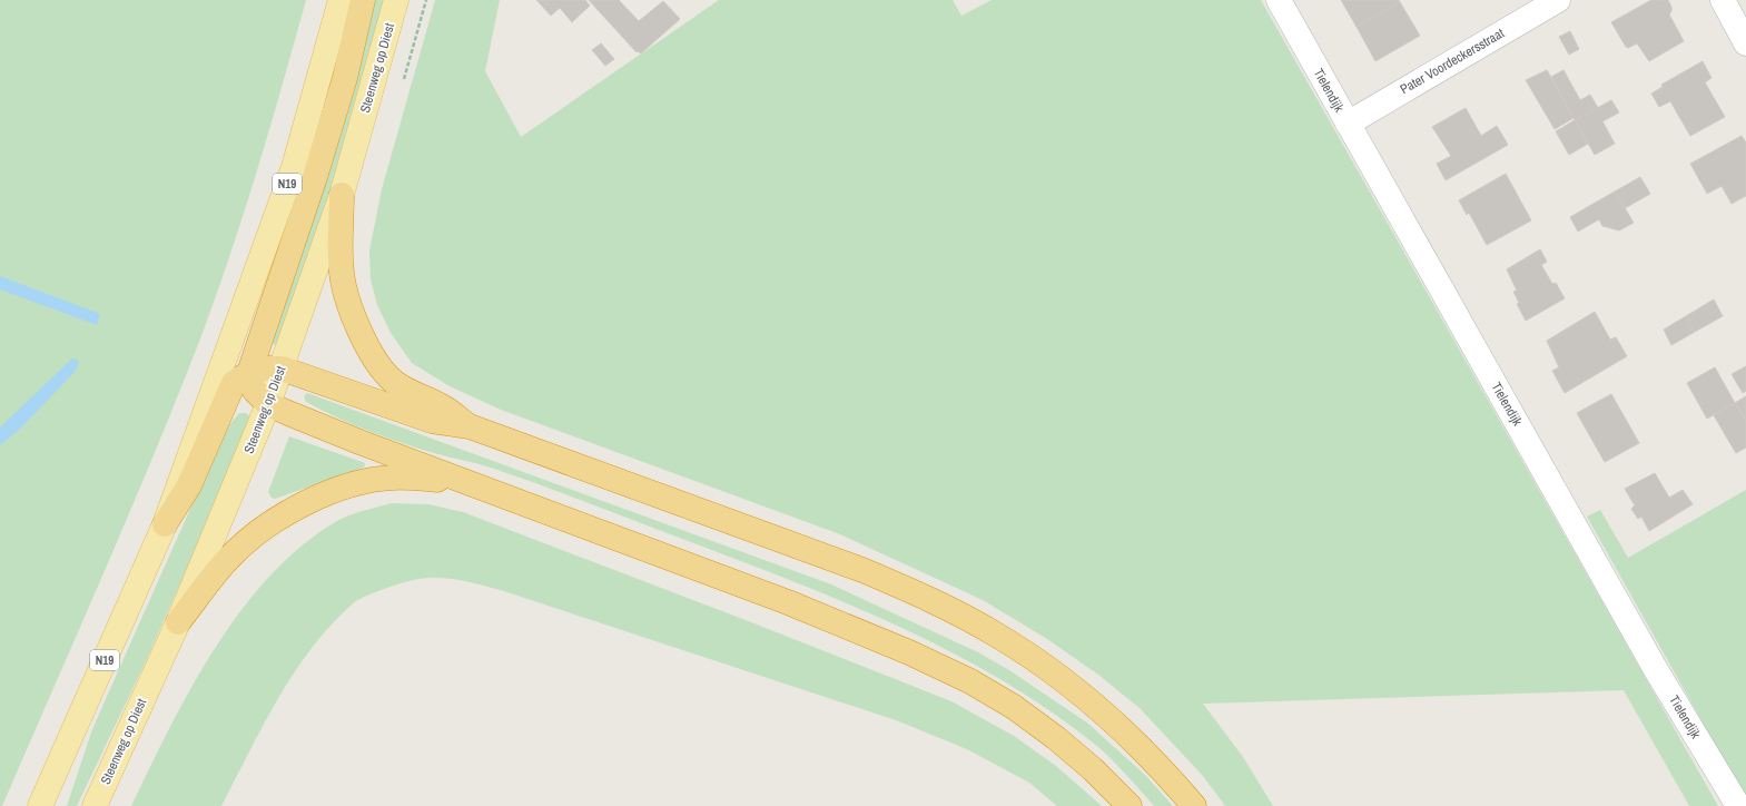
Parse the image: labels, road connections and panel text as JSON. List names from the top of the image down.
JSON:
{
  "streets": {
    "main road": ["Steenweg op Diest", "N19"],
    "street": ["Pater Voordeckersstraat", "Tielendijk"]
  },
  "crossings": [
    ["Pater Voordeckersstraat", "Tielendijk"]
  ]
}
